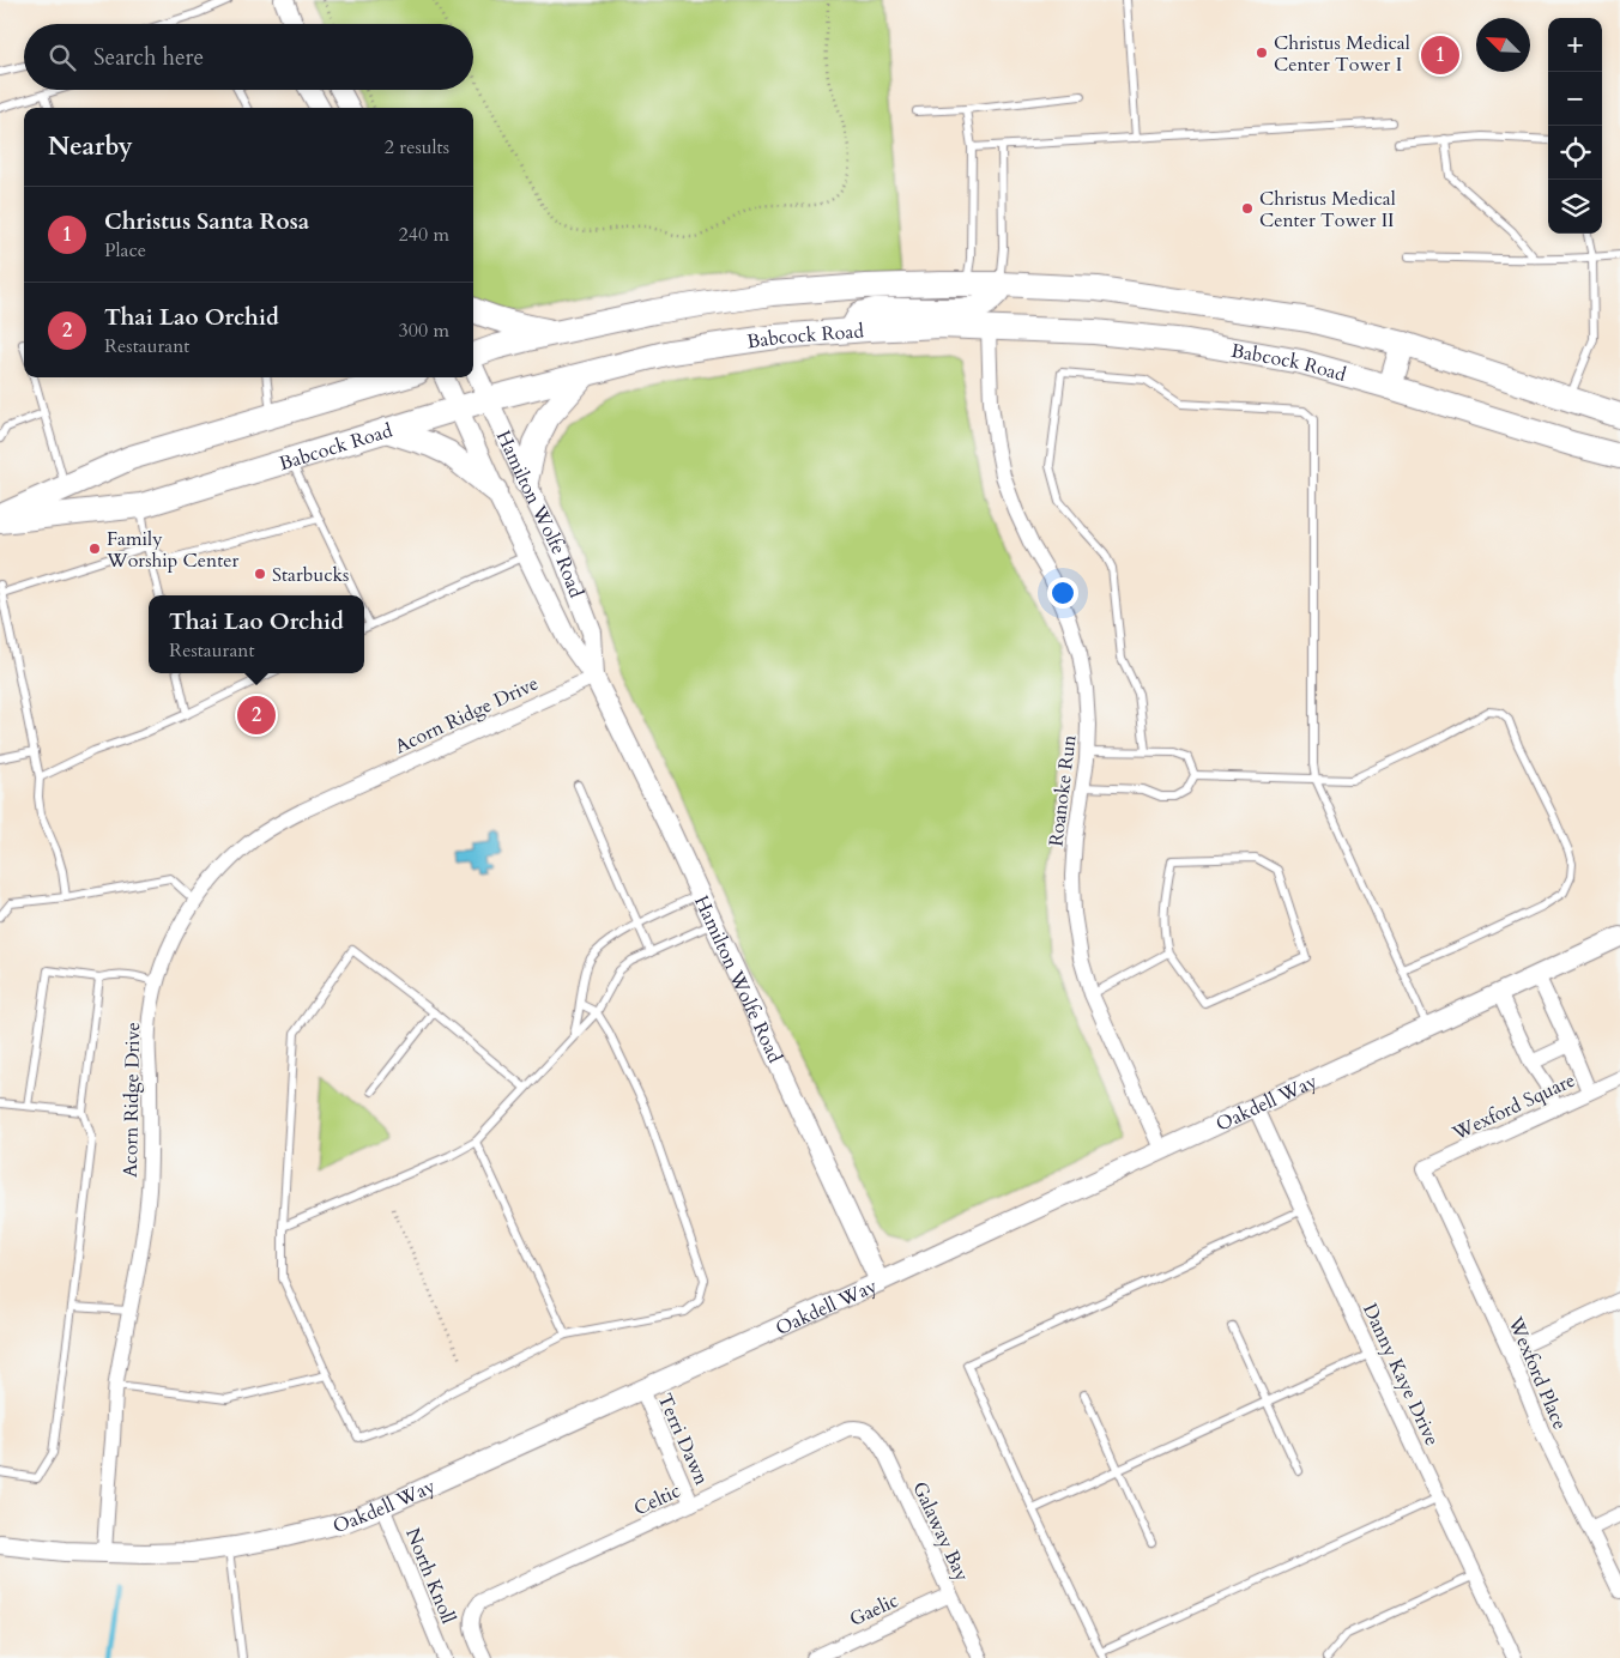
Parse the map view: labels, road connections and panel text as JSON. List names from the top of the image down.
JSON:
{
  "streets": {
    "main road": ["Babcock Road"],
    "street": [
      "Hamilton Wolfe Road",
      "Acorn Ridge Drive",
      "Roanoke Run",
      "Oakdell Way",
      "Wexford Square",
      "Wexford Place",
      "Danny Kaye Drive",
      "Terri Dawn",
      "Celtic",
      "Galaway Bay",
      "North Knoll",
      "Gaelic"
    ]
  },
  "crossings": [
    ["Babcock Road", "Hamilton Wolfe Road"],
    ["Babcock Road", "Roanoke Run"],
    ["Hamilton Wolfe Road", "Acorn Ridge Drive"],
    ["Hamilton Wolfe Road", "Oakdell Way"],
    ["Acorn Ridge Drive", "Oakdell Way"],
    ["Roanoke Run", "Oakdell Way"],
    ["Oakdell Way", "Danny Kaye Drive"],
    ["Oakdell Way", "Terri Dawn"],
    ["Oakdell Way", "North Knoll"],
    ["Wexford Square", "Wexford Place"],
    ["Terri Dawn", "Celtic"],
    ["Celtic", "Galaway Bay"],
    ["Galaway Bay", "Gaelic"]
  ],
  "places": [
    "Christus Medical Center Tower I",
    "Christus Medical Center Tower II",
    "Family Worship Center",
    "Starbucks"
  ],
  "north": "top left",
  "page": {
    "map_buttons": ["+", "−"],
    "search": "Search here",
    "pins": ["1", "2"],
    "heading": ["Nearby", "2 results"],
    "list": [
      {
        "mark": "1",
        "name": "Christus Santa Rosa",
        "note": "Place",
        "value": "240 m"
      },
      {
        "mark": "2",
        "name": "Thai Lao Orchid",
        "note": "Restaurant",
        "value": "300 m"
      }
    ],
    "popup": ["Thai Lao Orchid", "Restaurant"]
  }
}
